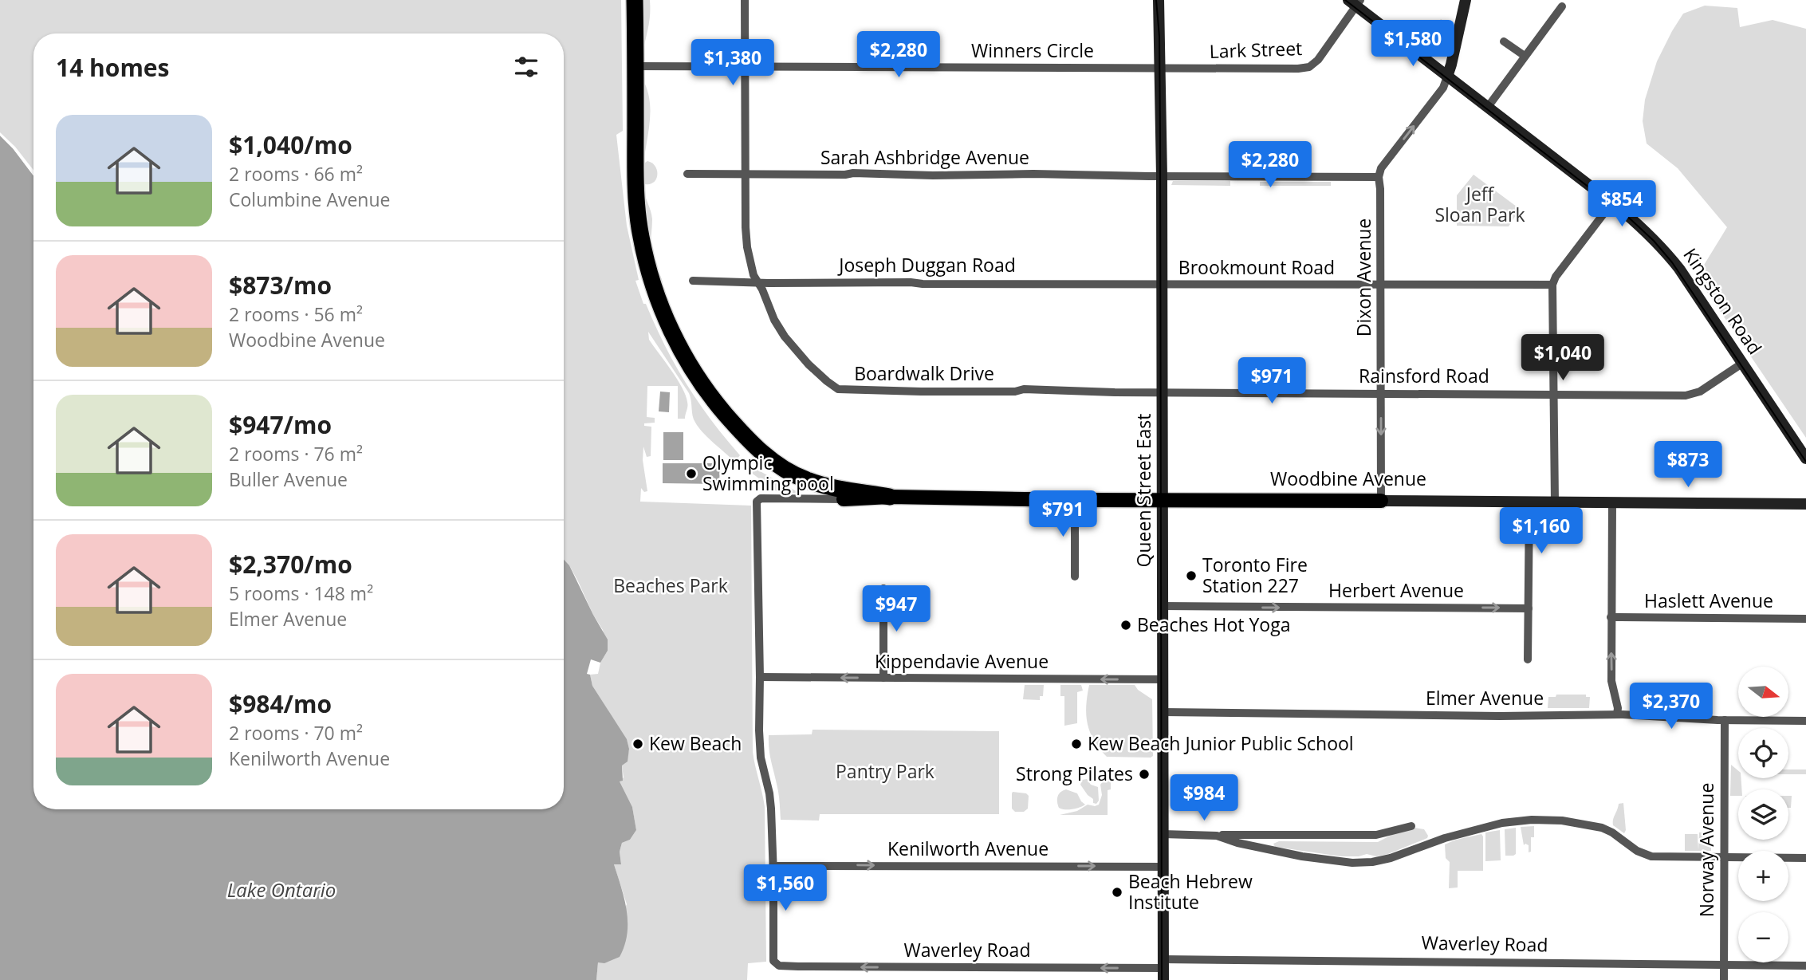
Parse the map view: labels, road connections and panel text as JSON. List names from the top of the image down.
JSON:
{
  "streets": {
    "highway": ["Woodbine Avenue"],
    "main road": ["Kingston Road", "Queen Street East"],
    "street": [
      "Lark Street",
      "Winners Circle",
      "Sarah Ashbridge Avenue",
      "Joseph Duggan Road",
      "Brookmount Road",
      "Dixon Avenue",
      "Boardwalk Drive",
      "Rainsford Road",
      "Herbert Avenue",
      "Haslett Avenue",
      "Kippendavie Avenue",
      "Elmer Avenue",
      "Kenilworth Avenue",
      "Norway Avenue",
      "Waverley Road"
    ]
  },
  "crossings": [
    ["Lark Street", "Winners Circle"],
    ["Lark Street", "Kingston Road"],
    ["Lark Street", "Queen Street East"],
    ["Winners Circle", "Boardwalk Drive"],
    ["Winners Circle", "Woodbine Avenue"],
    ["Winners Circle", "Queen Street East"],
    ["Sarah Ashbridge Avenue", "Dixon Avenue"],
    ["Sarah Ashbridge Avenue", "Boardwalk Drive"],
    ["Sarah Ashbridge Avenue", "Queen Street East"],
    ["Joseph Duggan Road", "Brookmount Road"],
    ["Joseph Duggan Road", "Boardwalk Drive"],
    ["Joseph Duggan Road", "Queen Street East"],
    ["Brookmount Road", "Dixon Avenue"],
    ["Brookmount Road", "Queen Street East"],
    ["Dixon Avenue", "Rainsford Road"],
    ["Dixon Avenue", "Woodbine Avenue"],
    ["Kingston Road", "Rainsford Road"],
    ["Boardwalk Drive", "Rainsford Road"],
    ["Boardwalk Drive", "Queen Street East"],
    ["Rainsford Road", "Queen Street East"],
    ["Woodbine Avenue", "Queen Street East"],
    ["Woodbine Avenue", "Kippendavie Avenue"],
    ["Queen Street East", "Herbert Avenue"],
    ["Queen Street East", "Kippendavie Avenue"],
    ["Queen Street East", "Elmer Avenue"],
    ["Queen Street East", "Kenilworth Avenue"],
    ["Queen Street East", "Waverley Road"],
    ["Elmer Avenue", "Norway Avenue"],
    ["Kenilworth Avenue", "Waverley Road"],
    ["Norway Avenue", "Waverley Road"]
  ],
  "one_way": [
    "Herbert Avenue",
    "Kippendavie Avenue",
    "Kenilworth Avenue",
    "Waverley Road"
  ],
  "water": ["Lake Ontario"],
  "parks": ["Jeff Sloan Park", "Beaches Park", "Pantry Park"],
  "places": [
    "Olympic Swimming pool",
    "Toronto Fire Station 227",
    "Beaches Hot Yoga",
    "Kew Beach",
    "Kew Beach Junior Public School",
    "Strong Pilates",
    "Beach Hebrew Institute"
  ],
  "north": "right",
  "page": {
    "price": [
      "$1,580",
      "$2,280",
      "$1,380",
      "$2,280",
      "$854",
      "$1,040",
      "$971",
      "$873",
      "$791",
      "$1,160",
      "$947",
      "$2,370",
      "$984",
      "$1,560"
    ],
    "heading": "14 homes",
    "list": [
      {
        "name": "$1,040/mo",
        "note": "2 rooms · 66 m² · Columbine Avenue"
      },
      {
        "name": "$873/mo",
        "note": "2 rooms · 56 m² · Woodbine Avenue"
      },
      {
        "name": "$947/mo",
        "note": "2 rooms · 76 m² · Buller Avenue"
      },
      {
        "name": "$2,370/mo",
        "note": "5 rooms · 148 m² · Elmer Avenue"
      },
      {
        "name": "$984/mo",
        "note": "2 rooms · 70 m² · Kenilworth Avenue"
      }
    ],
    "map_buttons": ["+", "−"]
  }
}
